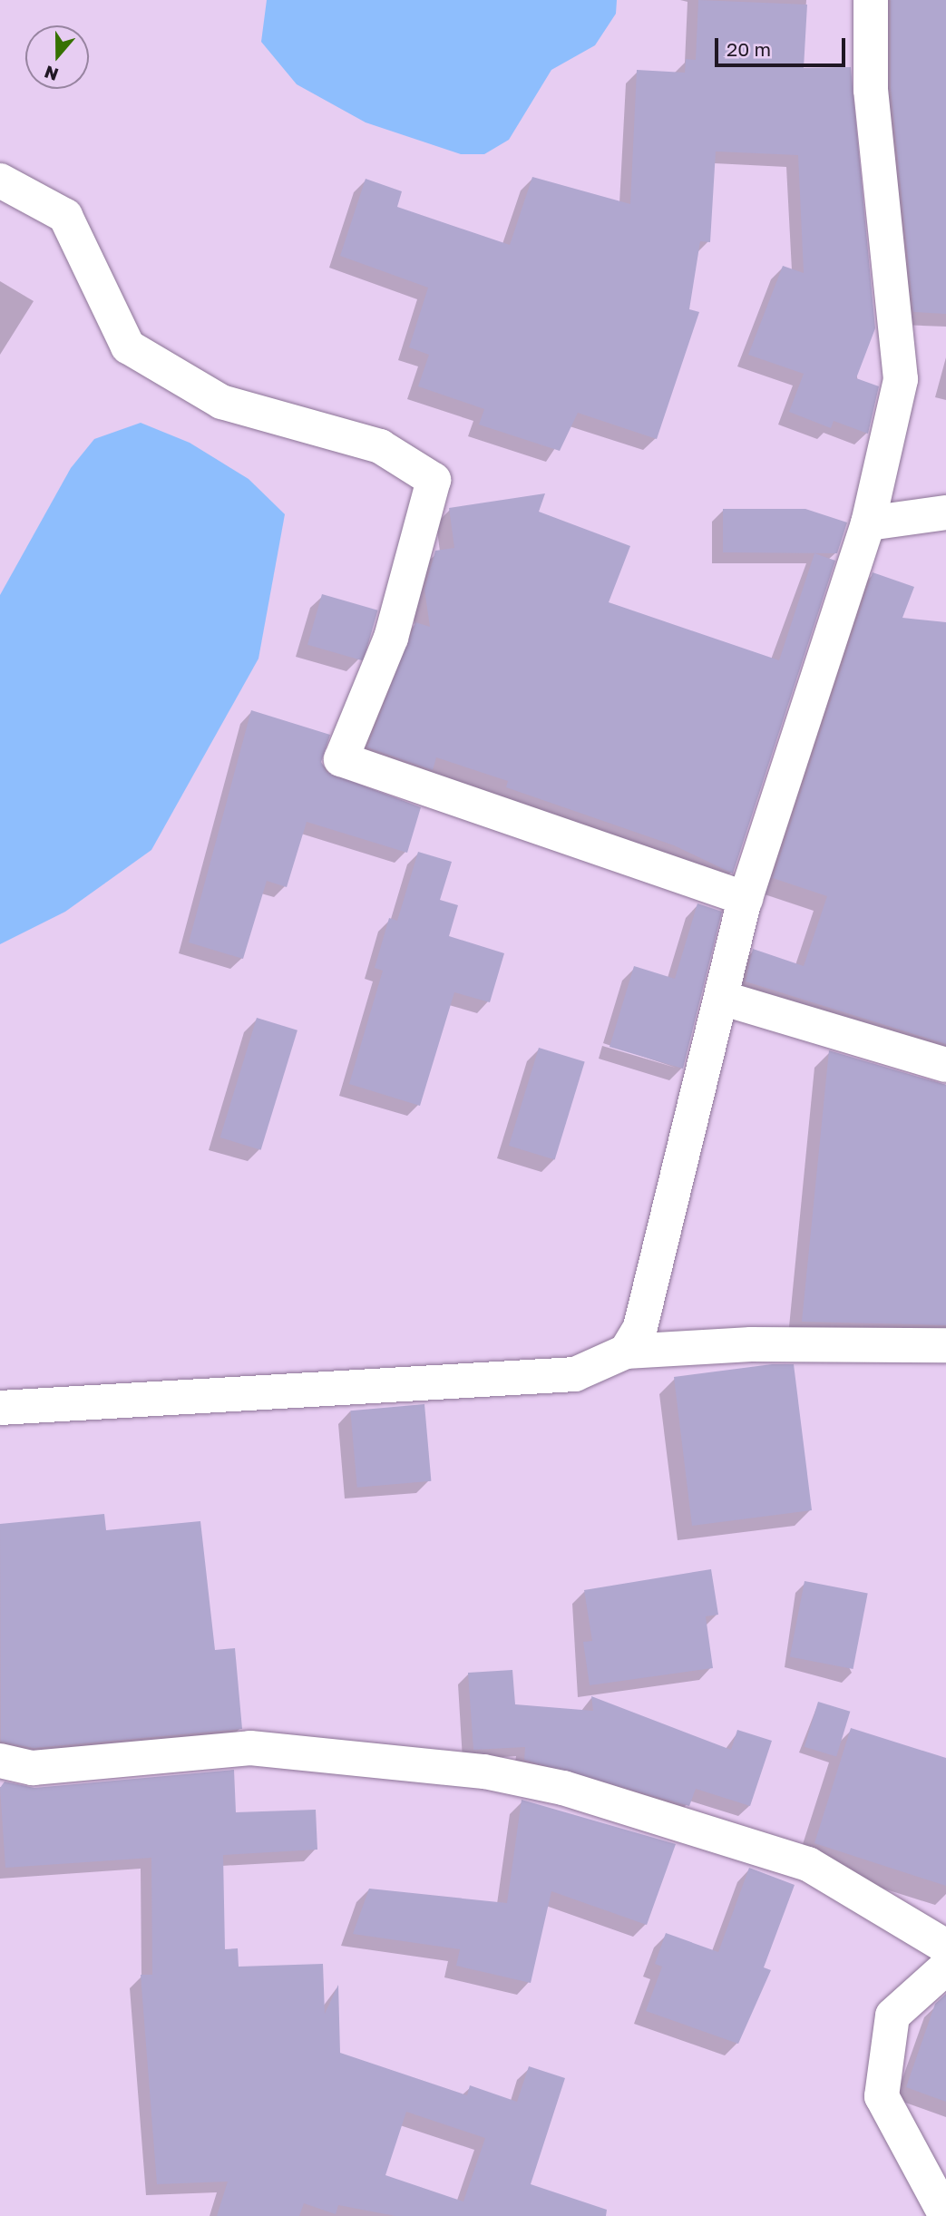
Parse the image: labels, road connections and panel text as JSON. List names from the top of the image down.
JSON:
{
  "scale_bar": "20 m",
  "north": "bottom"
}
